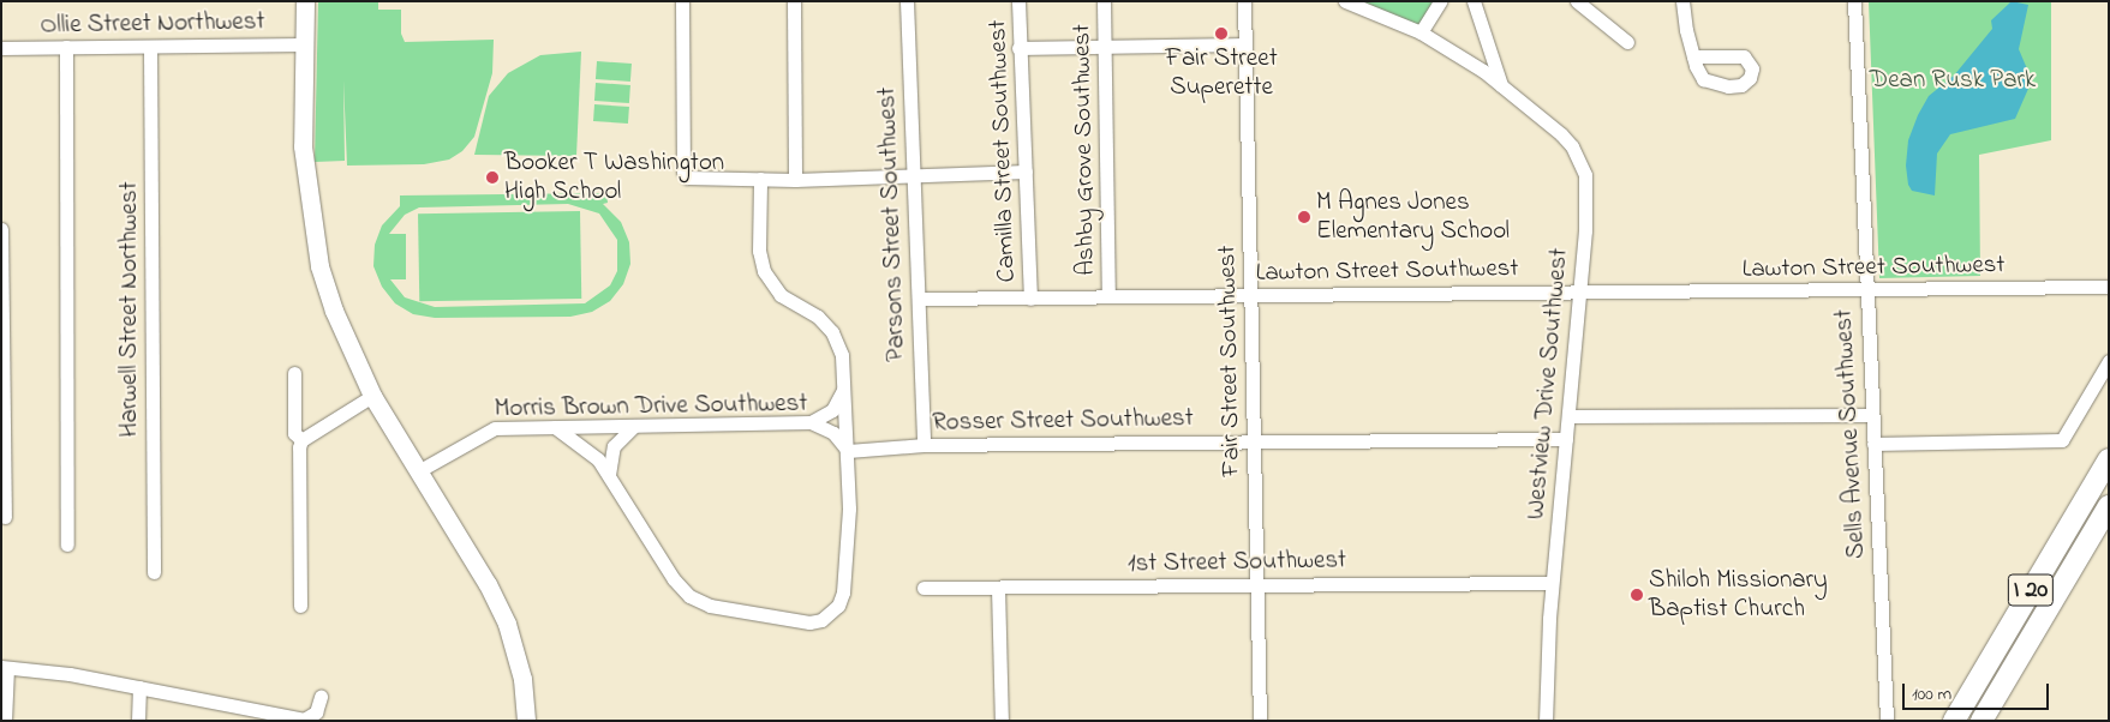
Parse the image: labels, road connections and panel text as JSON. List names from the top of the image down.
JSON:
{
  "streets": {
    "highway": ["I 20"],
    "street": [
      "Ollie Street Northwest",
      "Ashby Grove Southwest",
      "Camilla Street Southwest",
      "Parsons Street Southwest",
      "Lawton Street Southwest",
      "Harwell Street Northwest",
      "Fair Street Southwest",
      "Westview Drive Southwest",
      "Morris Brown Drive Southwest",
      "Rosser Street Southwest",
      "Sells Avenue Southwest",
      "1st Street Southwest"
    ]
  },
  "crossings": [
    ["Ollie Street Northwest", "Harwell Street Northwest"],
    ["Ashby Grove Southwest", "Lawton Street Southwest"],
    ["Camilla Street Southwest", "Lawton Street Southwest"],
    ["Parsons Street Southwest", "Lawton Street Southwest"],
    ["Parsons Street Southwest", "Rosser Street Southwest"],
    ["Lawton Street Southwest", "Fair Street Southwest"],
    ["Lawton Street Southwest", "Westview Drive Southwest"],
    ["Lawton Street Southwest", "Sells Avenue Southwest"],
    ["Fair Street Southwest", "Rosser Street Southwest"],
    ["Fair Street Southwest", "1st Street Southwest"],
    ["Westview Drive Southwest", "Rosser Street Southwest"],
    ["Westview Drive Southwest", "1st Street Southwest"],
    ["Morris Brown Drive Southwest", "Rosser Street Southwest"]
  ],
  "parks": ["Dean Rusk Park"],
  "places": [
    "Fair Street Superette",
    "Booker T Washington High School",
    "M Agnes Jones Elementary School",
    "Shiloh Missionary Baptist Church"
  ],
  "scale_bar": "100 m"
}
